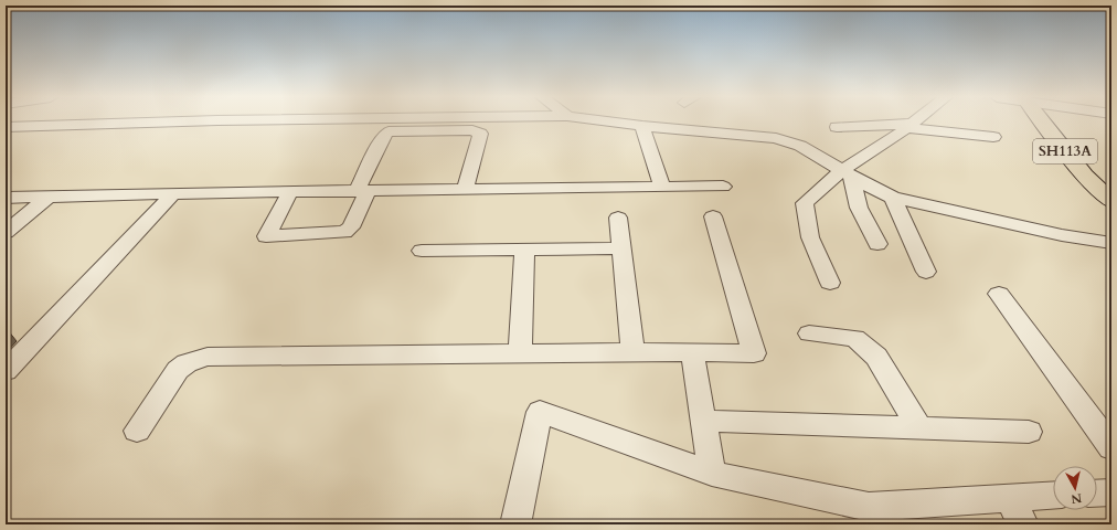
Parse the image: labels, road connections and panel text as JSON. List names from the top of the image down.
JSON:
{
  "streets": {
    "main road": ["SH113A"]
  },
  "north": "bottom"
}
